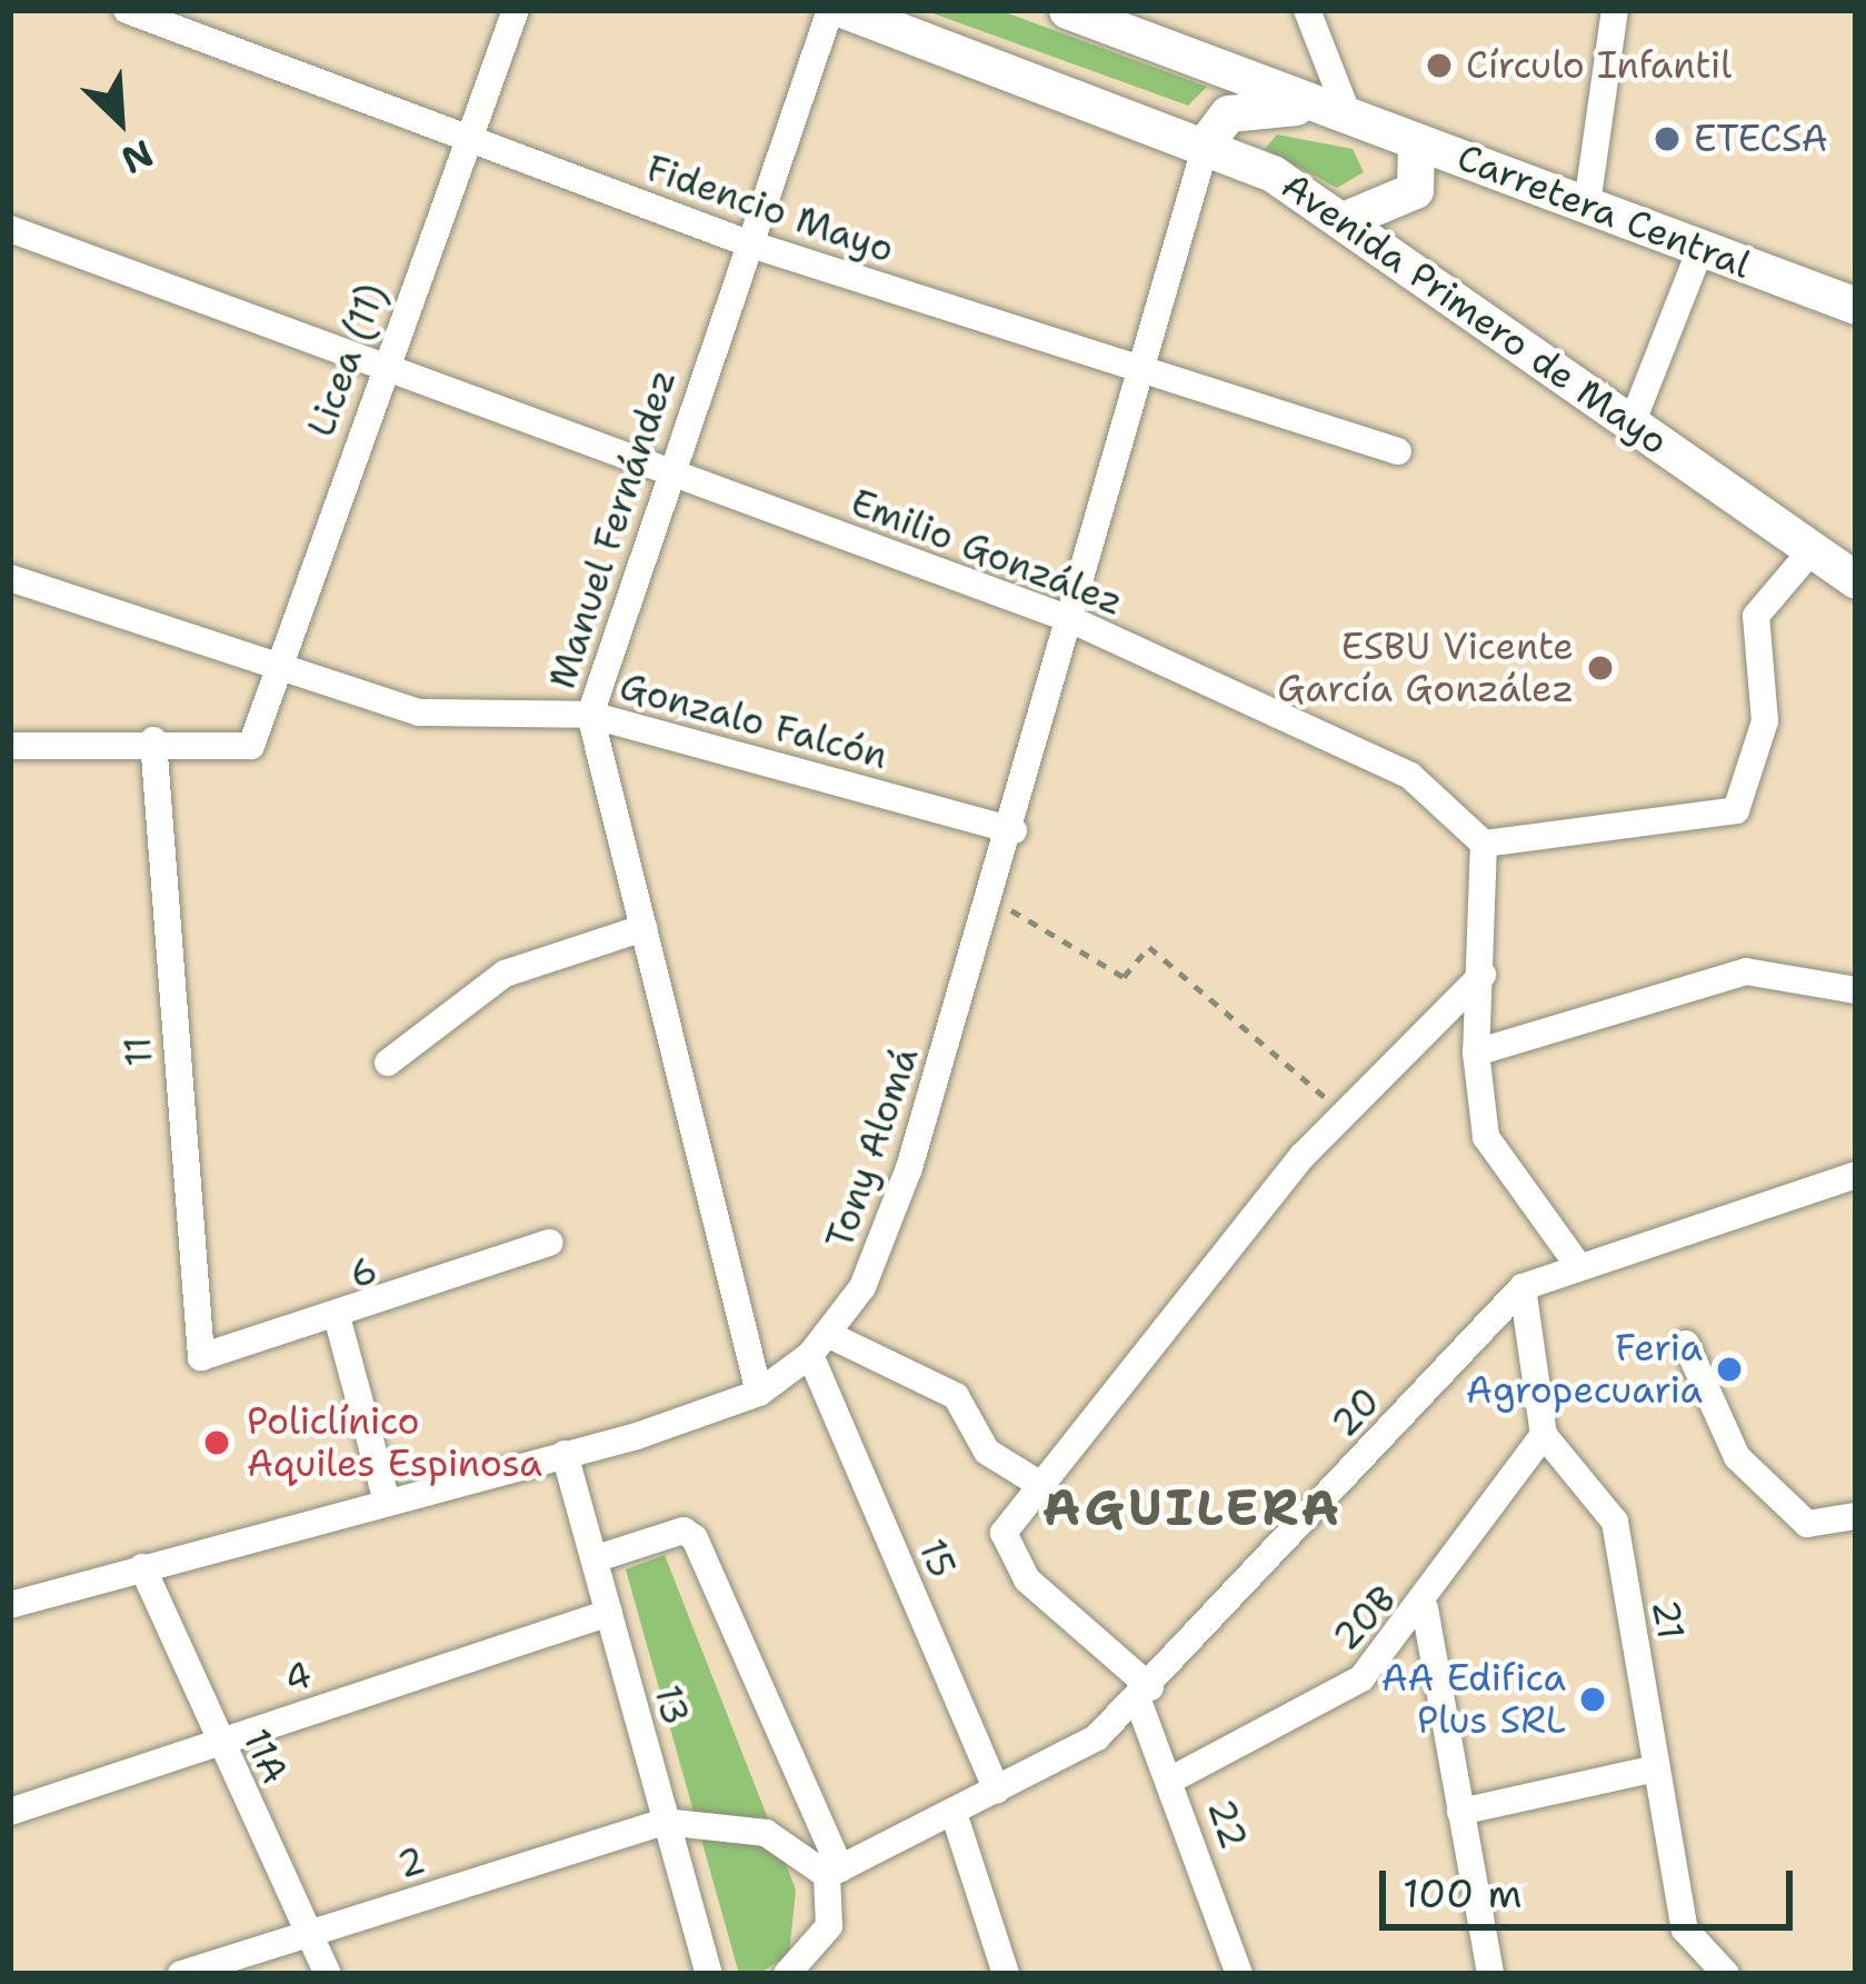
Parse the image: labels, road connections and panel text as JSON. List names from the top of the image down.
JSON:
{
  "streets": {
    "main road": ["Carretera Central", "Avenida Primero de Mayo"],
    "street": [
      "Fidencio Mayo",
      "Licea (11)",
      "Manuel Fernández",
      "Emilio González",
      "Gonzalo Falcón",
      "11",
      "Tony Alomá",
      "6",
      "20",
      "15",
      "20B",
      "21",
      "4",
      "13",
      "11A",
      "22",
      "2"
    ]
  },
  "crossings": [
    ["Fidencio Mayo", "Licea (11)"],
    ["Fidencio Mayo", "Manuel Fernández"],
    ["Fidencio Mayo", "Tony Alomá"],
    ["Avenida Primero de Mayo", "Tony Alomá"],
    ["Licea (11)", "Emilio González"],
    ["Licea (11)", "Gonzalo Falcón"],
    ["Licea (11)", "11"],
    ["Manuel Fernández", "Emilio González"],
    ["Manuel Fernández", "Gonzalo Falcón"],
    ["Manuel Fernández", "Tony Alomá"],
    ["Emilio González", "Tony Alomá"],
    ["Gonzalo Falcón", "Tony Alomá"],
    ["11", "6"],
    ["Tony Alomá", "15"],
    ["Tony Alomá", "13"],
    ["Tony Alomá", "11A"],
    ["20", "15"],
    ["20", "22"],
    ["20B", "21"],
    ["20B", "22"],
    ["4", "13"],
    ["4", "11A"],
    ["13", "2"],
    ["11A", "2"]
  ],
  "districts": ["AGUILERA"],
  "places": [
    "Círculo Infantil",
    "ETECSA",
    "ESBU Vicente García González",
    "Feria Agropecuaria",
    "Policlínico Aquiles Espinosa",
    "AA Edifica Plus SRL"
  ],
  "scale_bar": "100 m",
  "north": "bottom right"
}
